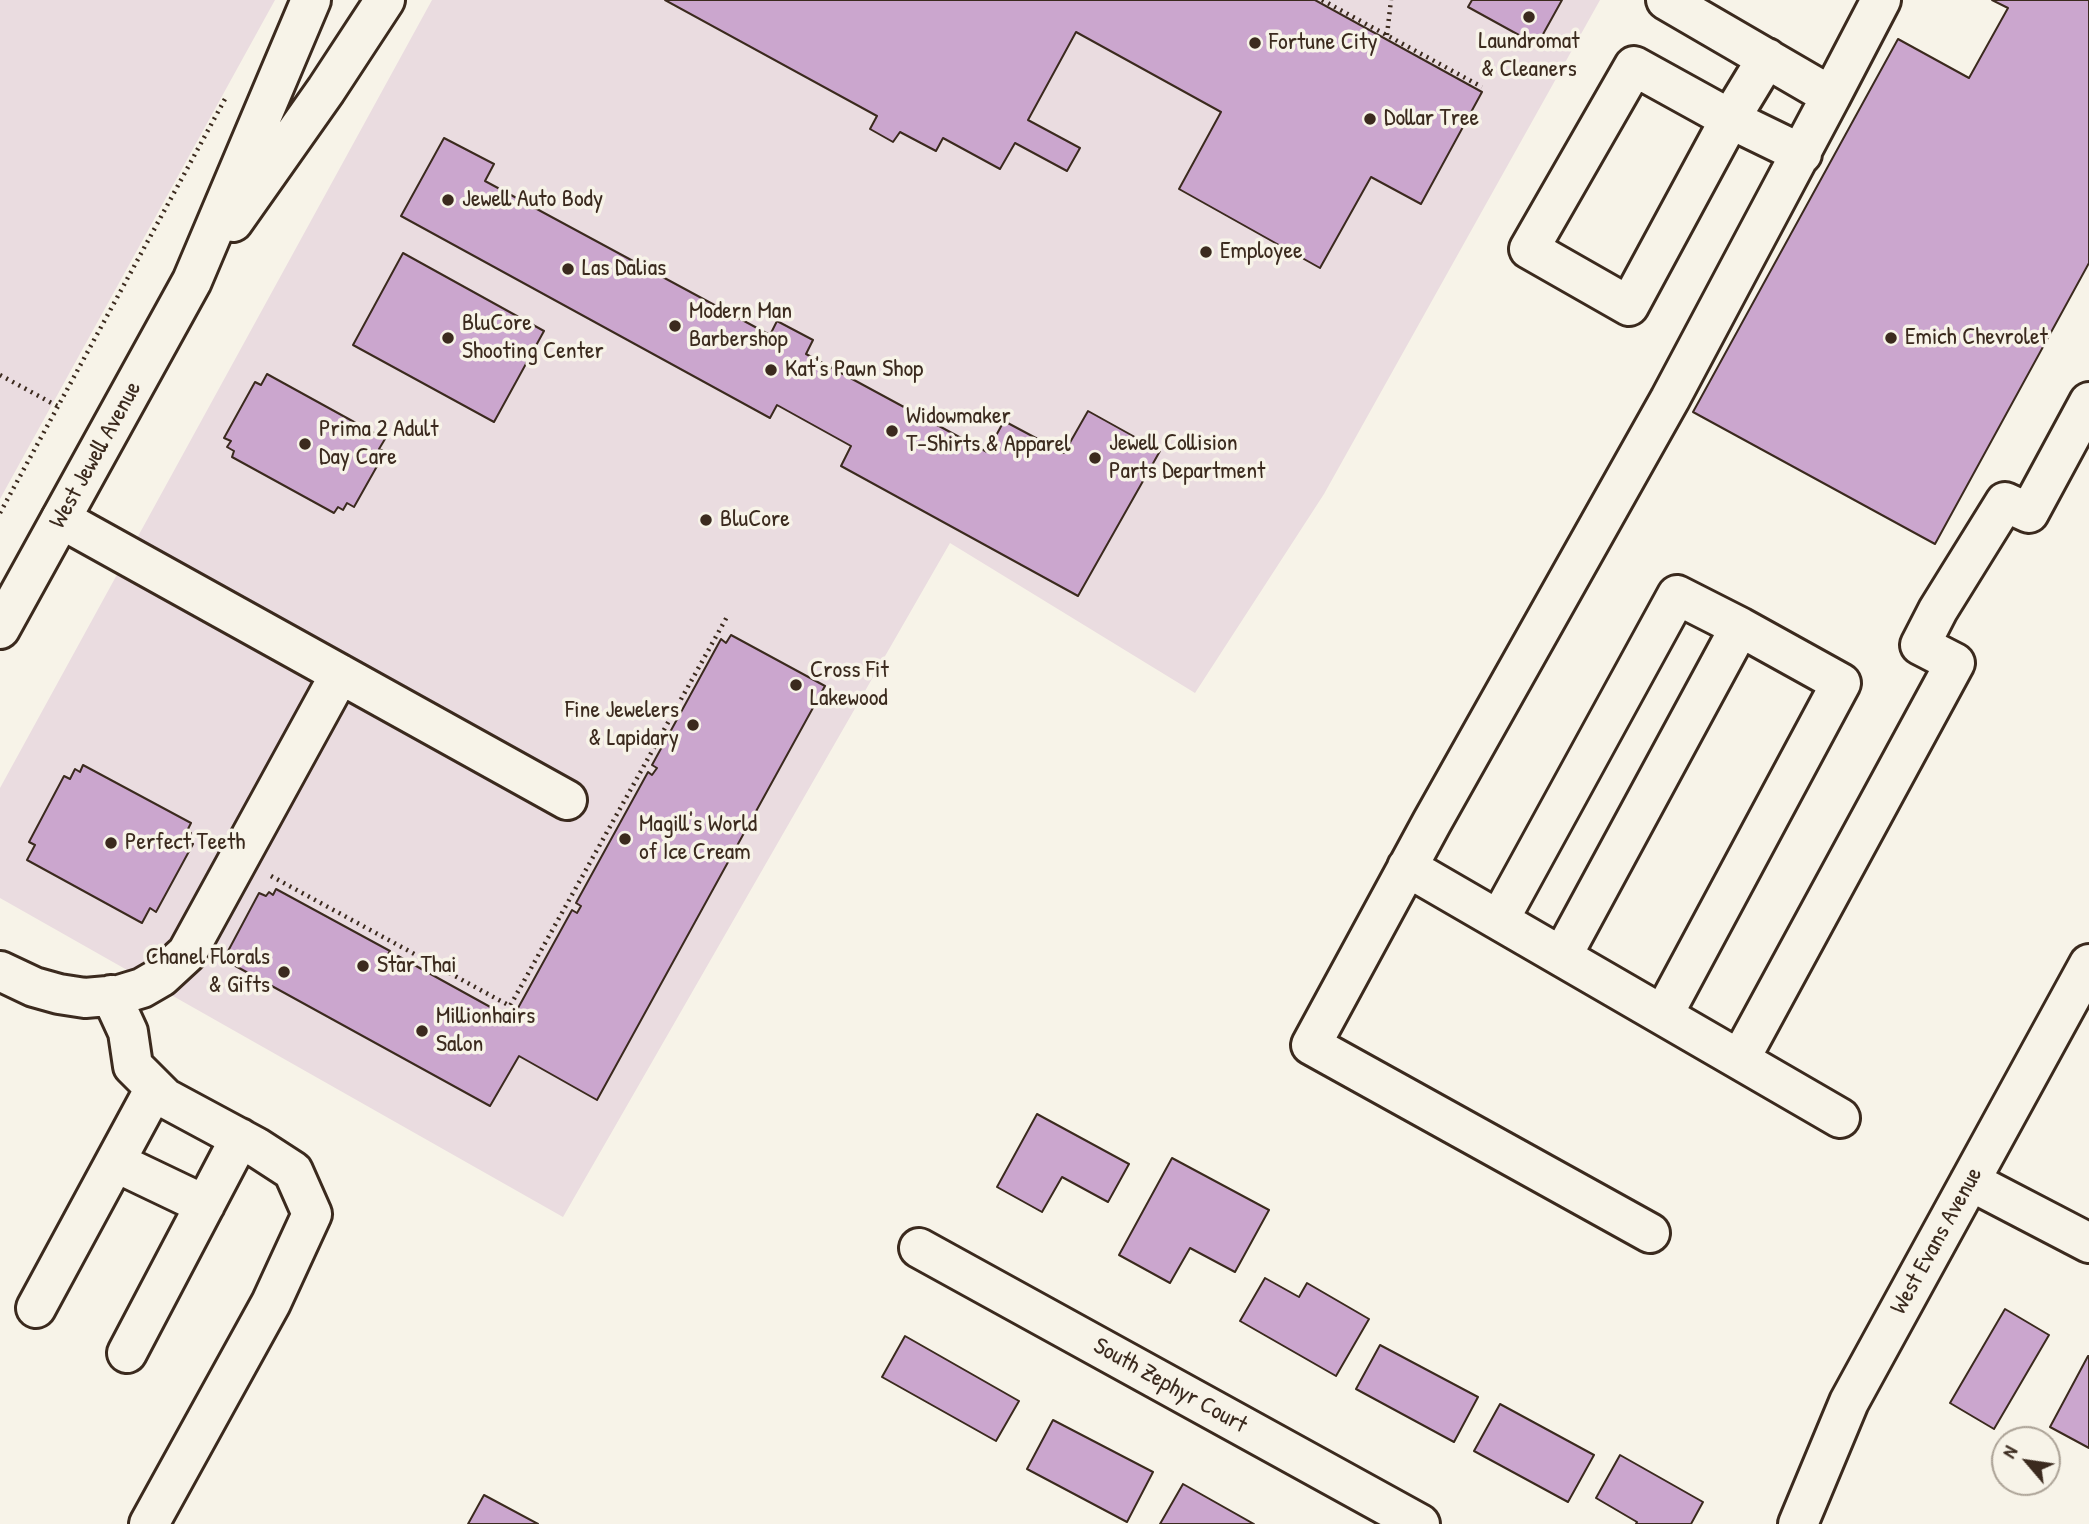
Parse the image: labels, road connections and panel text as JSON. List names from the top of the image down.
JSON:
{
  "streets": {
    "street": ["West Jewell Avenue", "West Evans Avenue", "South Zephyr Court"]
  },
  "places": [
    "Laundromat & Cleaners",
    "Fortune City",
    "Dollar Tree",
    "Jewell Auto Body",
    "Employee",
    "Las Dalias",
    "Modern Man Barbershop",
    "BluCore Shooting Center",
    "Emich Chevrolet",
    "Kat's Pawn Shop",
    "Widowmaker T-Shirts & Apparel",
    "Prima 2 Adult Day Care",
    "Jewell Collision Parts Department",
    "BluCore",
    "Cross Fit Lakewood",
    "Fine Jewelers & Lapidary",
    "Magill's World of Ice Cream",
    "Perfect Teeth",
    "Star Thai",
    "Chanel Florals & Gifts",
    "Millionhairs Salon"
  ],
  "north": "top left"
}
